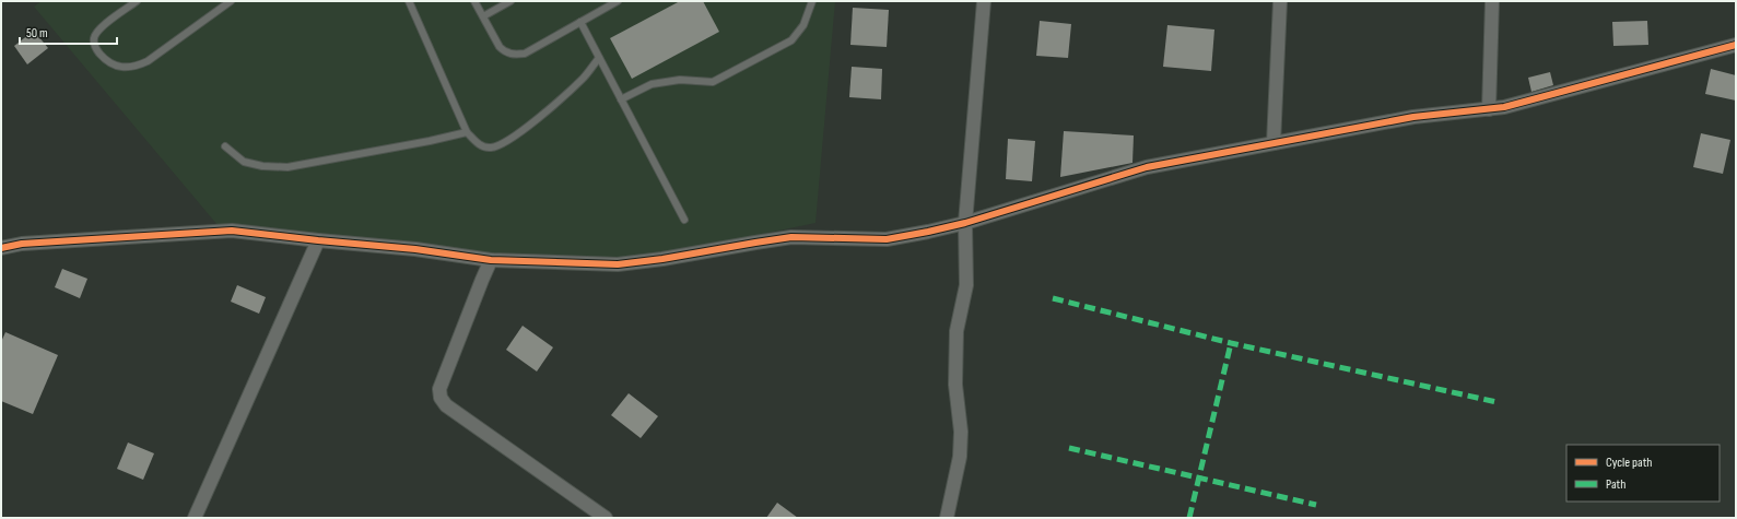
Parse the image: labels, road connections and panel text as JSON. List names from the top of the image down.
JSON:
{
  "legend": ["Cycle path", "Path"],
  "scale_bar": "50 m"
}
